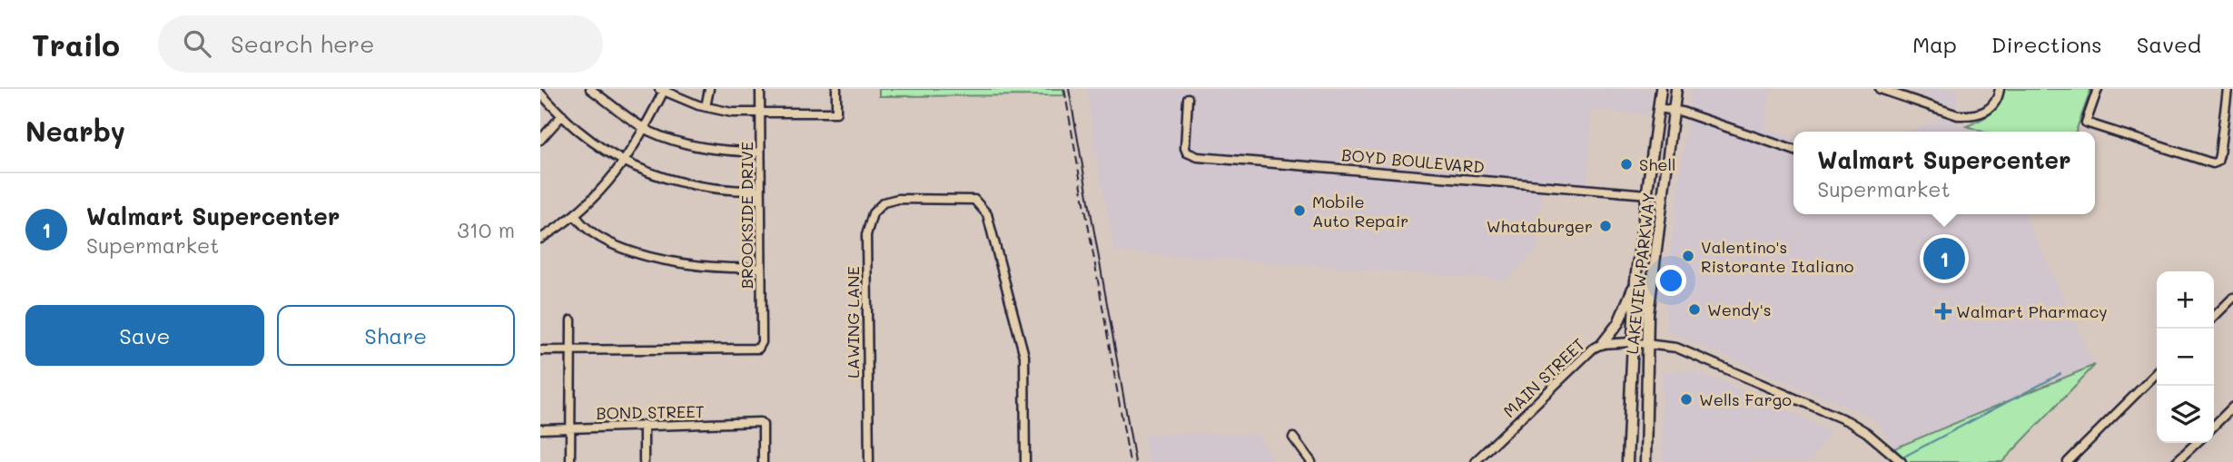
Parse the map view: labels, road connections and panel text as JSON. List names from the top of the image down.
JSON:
{
  "streets": {
    "main road": ["LAKEVIEW PARKWAY"],
    "street": [
      "BOYD BOULEVARD",
      "BROOKSIDE DRIVE",
      "LAWING LANE",
      "MAIN STREET",
      "BOND STREET"
    ]
  },
  "crossings": [
    ["BOYD BOULEVARD", "LAKEVIEW PARKWAY"],
    ["LAKEVIEW PARKWAY", "MAIN STREET"]
  ],
  "places": {
    "other": [
      "Shell",
      "Mobile Auto Repair",
      "Whataburger",
      "Valentino's Ristorante Italiano",
      "Wendy's",
      "Wells Fargo"
    ],
    "health": ["Walmart Pharmacy"]
  },
  "page": {
    "header": "Trailo",
    "search": "Search here",
    "nav": ["Map", "Directions", "Saved"],
    "heading": "Nearby",
    "popup": ["Walmart Supercenter", "Supermarket"],
    "list": [
      {
        "mark": "1",
        "name": "Walmart Supercenter",
        "note": "Supermarket",
        "value": "310 m"
      }
    ],
    "pins": "1",
    "map_buttons": ["+", "−"],
    "buttons": ["Save", "Share"]
  }
}
